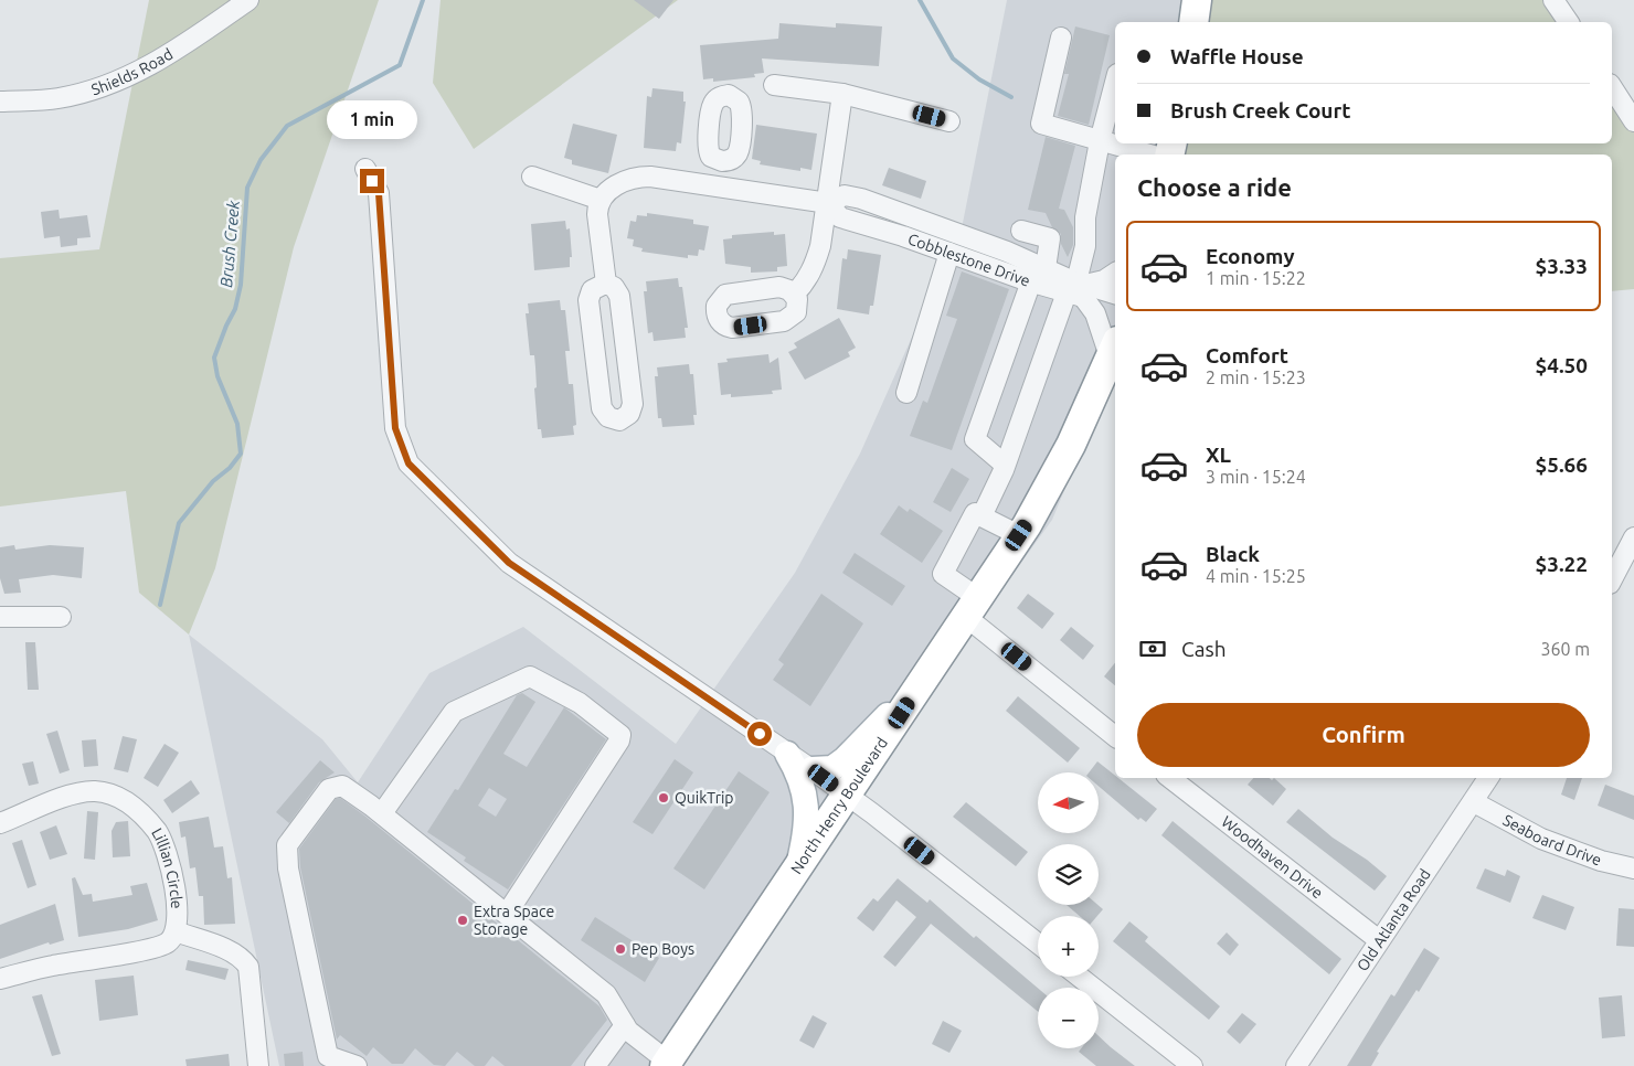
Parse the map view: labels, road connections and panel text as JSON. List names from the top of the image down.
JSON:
{
  "streets": {
    "highway": ["North Henry Boulevard"],
    "street": [
      "Shields Road",
      "Cobblestone Drive",
      "Seaboard Drive",
      "Woodhaven Drive",
      "Lillian Circle",
      "Old Atlanta Road"
    ]
  },
  "crossings": [
    ["Seaboard Drive", "Old Atlanta Road"],
    ["Woodhaven Drive", "Old Atlanta Road"]
  ],
  "water": ["Brush Creek"],
  "places": ["QuikTrip", "Extra Space Storage", "Pep Boys"],
  "north": "left",
  "page": {
    "banner": ["Waffle House", "Brush Creek Court"],
    "bubble": "1 min",
    "heading": "Choose a ride",
    "list": [
      {
        "name": "Economy",
        "note": "1 min · 15:22",
        "value": "$3.33"
      },
      {
        "name": "Comfort",
        "note": "2 min · 15:23",
        "value": "$4.50"
      },
      {
        "name": "XL",
        "note": "3 min · 15:24",
        "value": "$5.66"
      },
      {
        "name": "Black",
        "note": "4 min · 15:25",
        "value": "$3.22"
      }
    ],
    "pay": ["Cash", "360 m"],
    "buttons": "Confirm",
    "map_buttons": ["+", "−"]
  }
}
